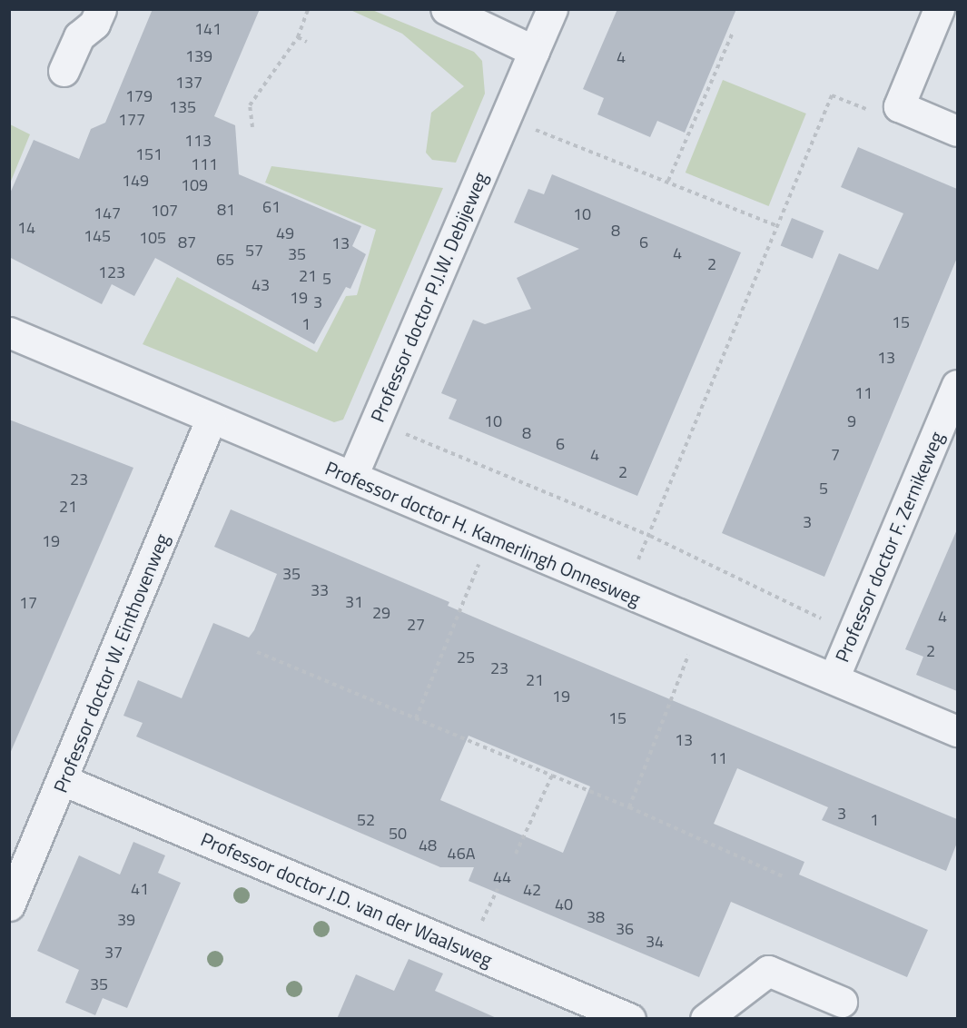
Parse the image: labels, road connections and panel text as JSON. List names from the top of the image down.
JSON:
{
  "streets": {
    "street": [
      "Professor doctor P.J.W. Debijeweg",
      "Professor doctor H. Kamerlingh Onnesweg",
      "Professor doctor F. Zernikeweg",
      "Professor doctor W. Einthovenweg",
      "Professor doctor J.D. van der Waalsweg"
    ]
  },
  "crossings": [
    ["Professor doctor P.J.W. Debijeweg", "Professor doctor H. Kamerlingh Onnesweg"],
    ["Professor doctor H. Kamerlingh Onnesweg", "Professor doctor F. Zernikeweg"],
    ["Professor doctor H. Kamerlingh Onnesweg", "Professor doctor W. Einthovenweg"],
    ["Professor doctor W. Einthovenweg", "Professor doctor J.D. van der Waalsweg"]
  ],
  "house_numbers": [
    "141",
    "139",
    "4",
    "137",
    "179",
    "135",
    "177",
    "113",
    "151",
    "111",
    "149",
    "109",
    "61",
    "81",
    "107",
    "147",
    "10",
    "14",
    "8",
    "49",
    "145",
    "105",
    "87",
    "6",
    "13",
    "57",
    "4",
    "35",
    "65",
    "2",
    "123",
    "21",
    "5",
    "43",
    "19",
    "3",
    "15",
    "1",
    "13",
    "11",
    "10",
    "9",
    "8",
    "6",
    "4",
    "7",
    "2",
    "23",
    "5",
    "21",
    "3",
    "19",
    "35",
    "33",
    "31",
    "17",
    "29",
    "4",
    "27",
    "2",
    "25",
    "23",
    "21",
    "19",
    "15",
    "13",
    "11",
    "3",
    "52",
    "1",
    "50",
    "48",
    "46A",
    "44",
    "41",
    "42",
    "40",
    "38",
    "39",
    "36",
    "34",
    "37",
    "35"
  ]
}
